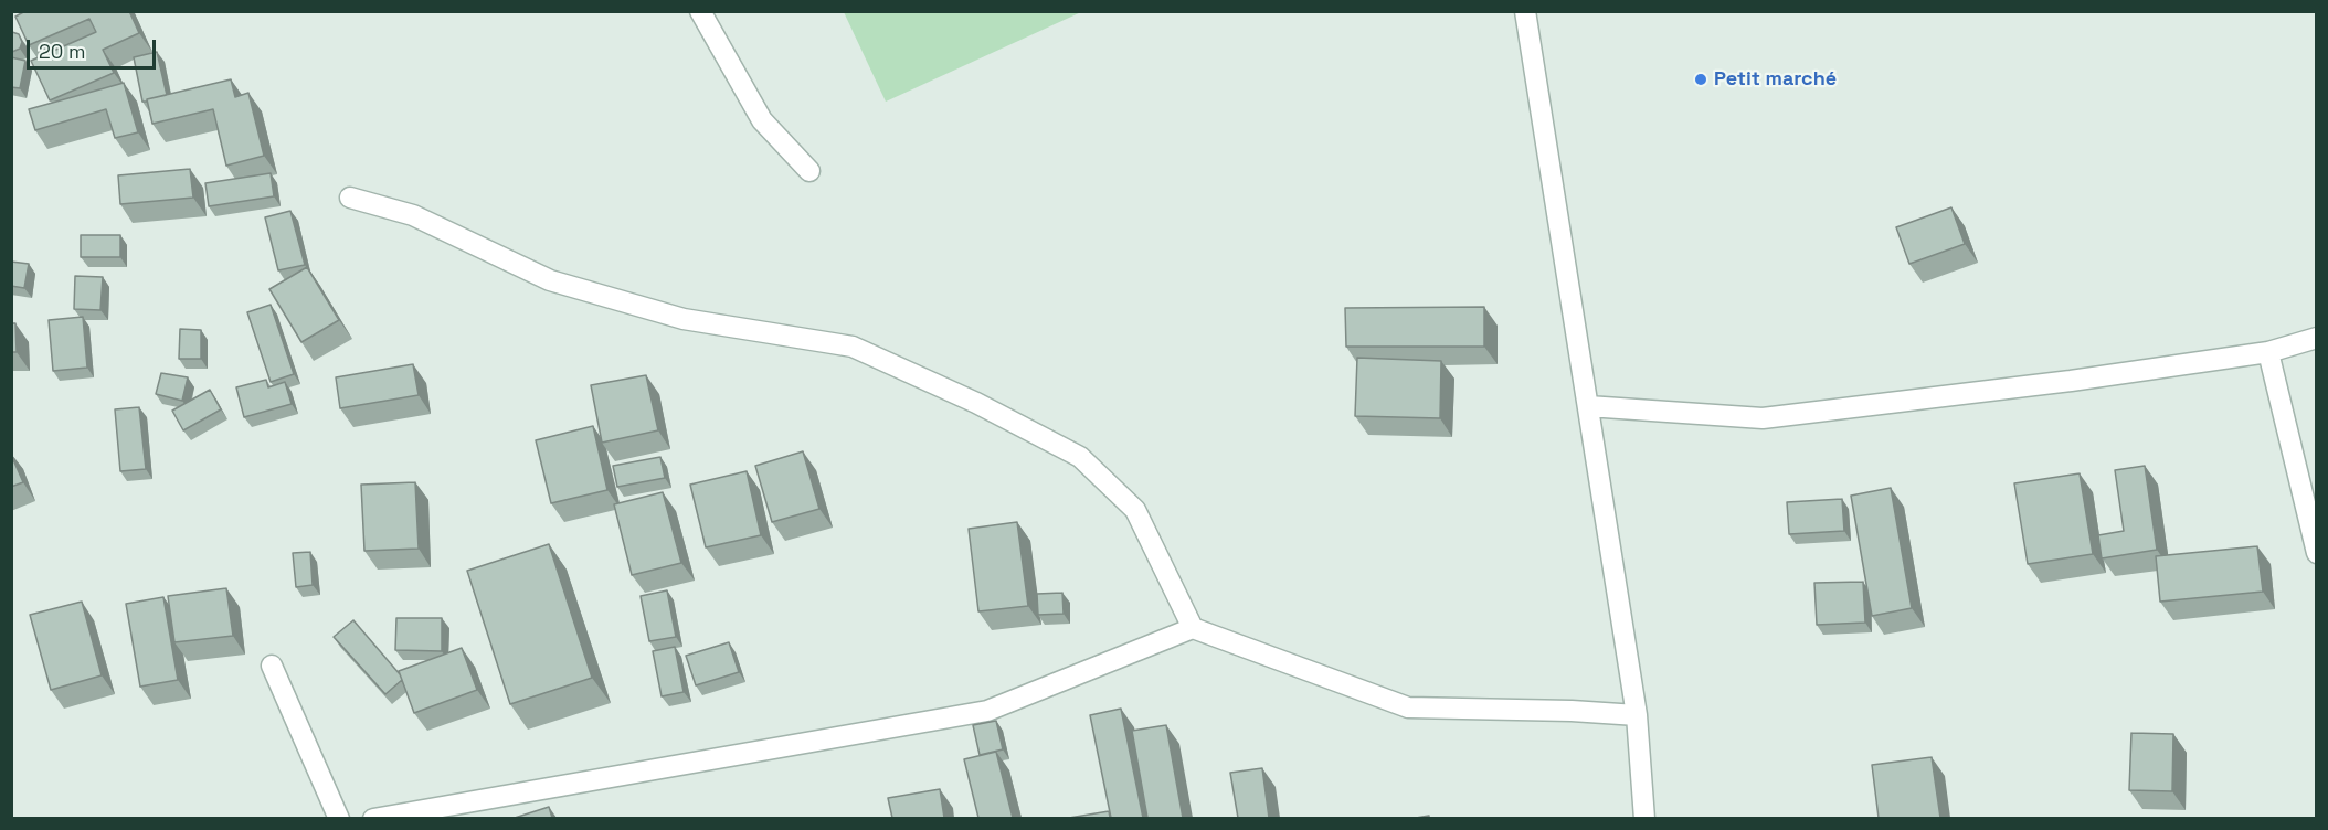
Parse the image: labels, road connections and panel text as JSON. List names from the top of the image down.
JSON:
{
  "places": ["Petit marché"],
  "scale_bar": "20 m"
}
